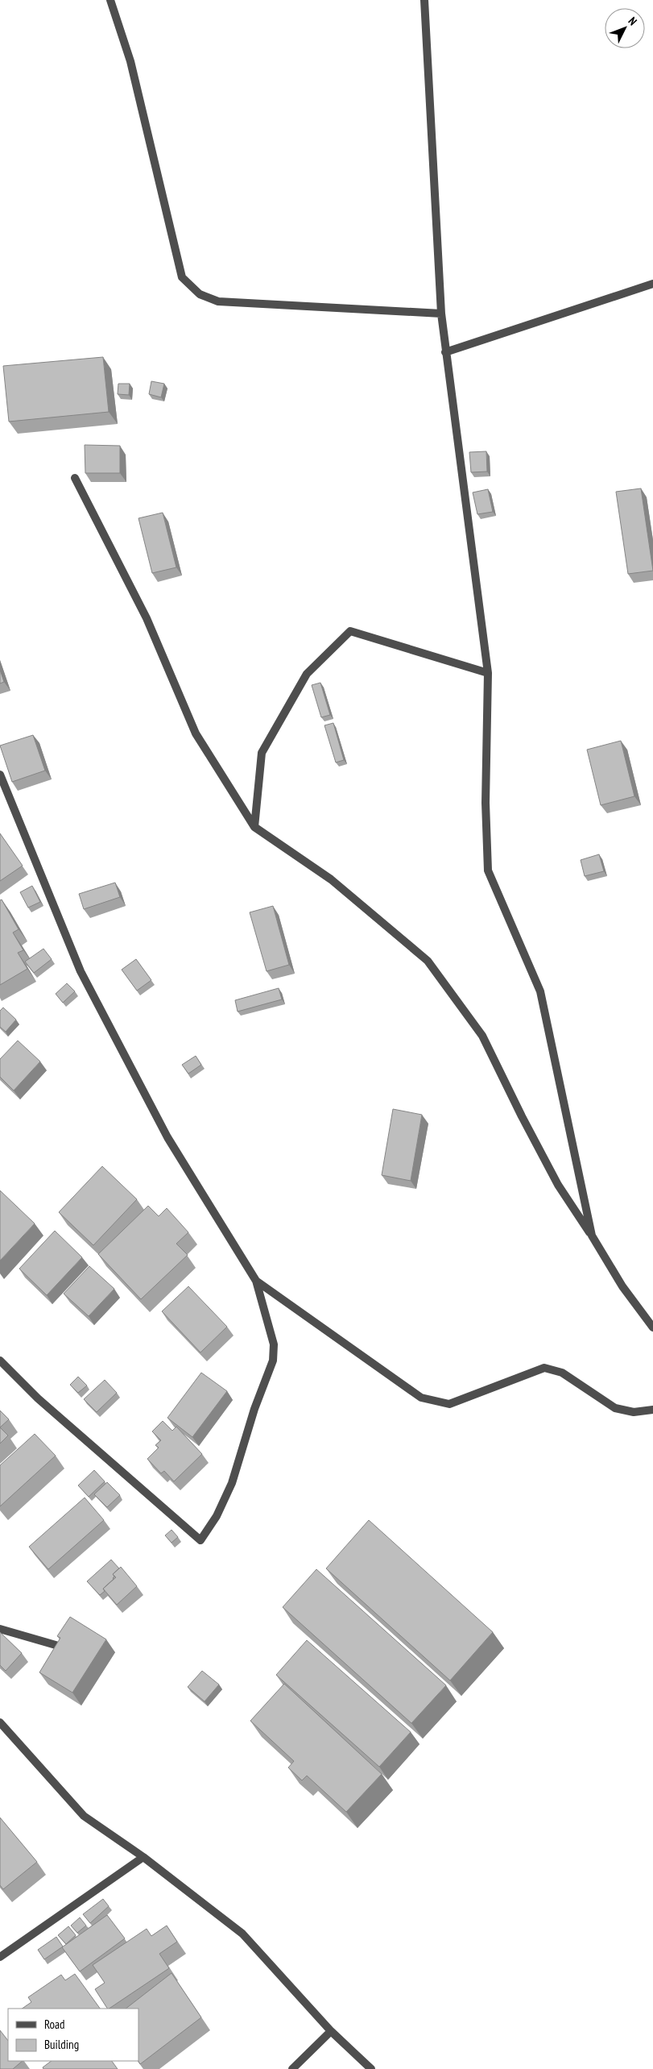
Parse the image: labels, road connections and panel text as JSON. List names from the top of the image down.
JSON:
{
  "legend": ["Road", "Building"],
  "north": "top right"
}
